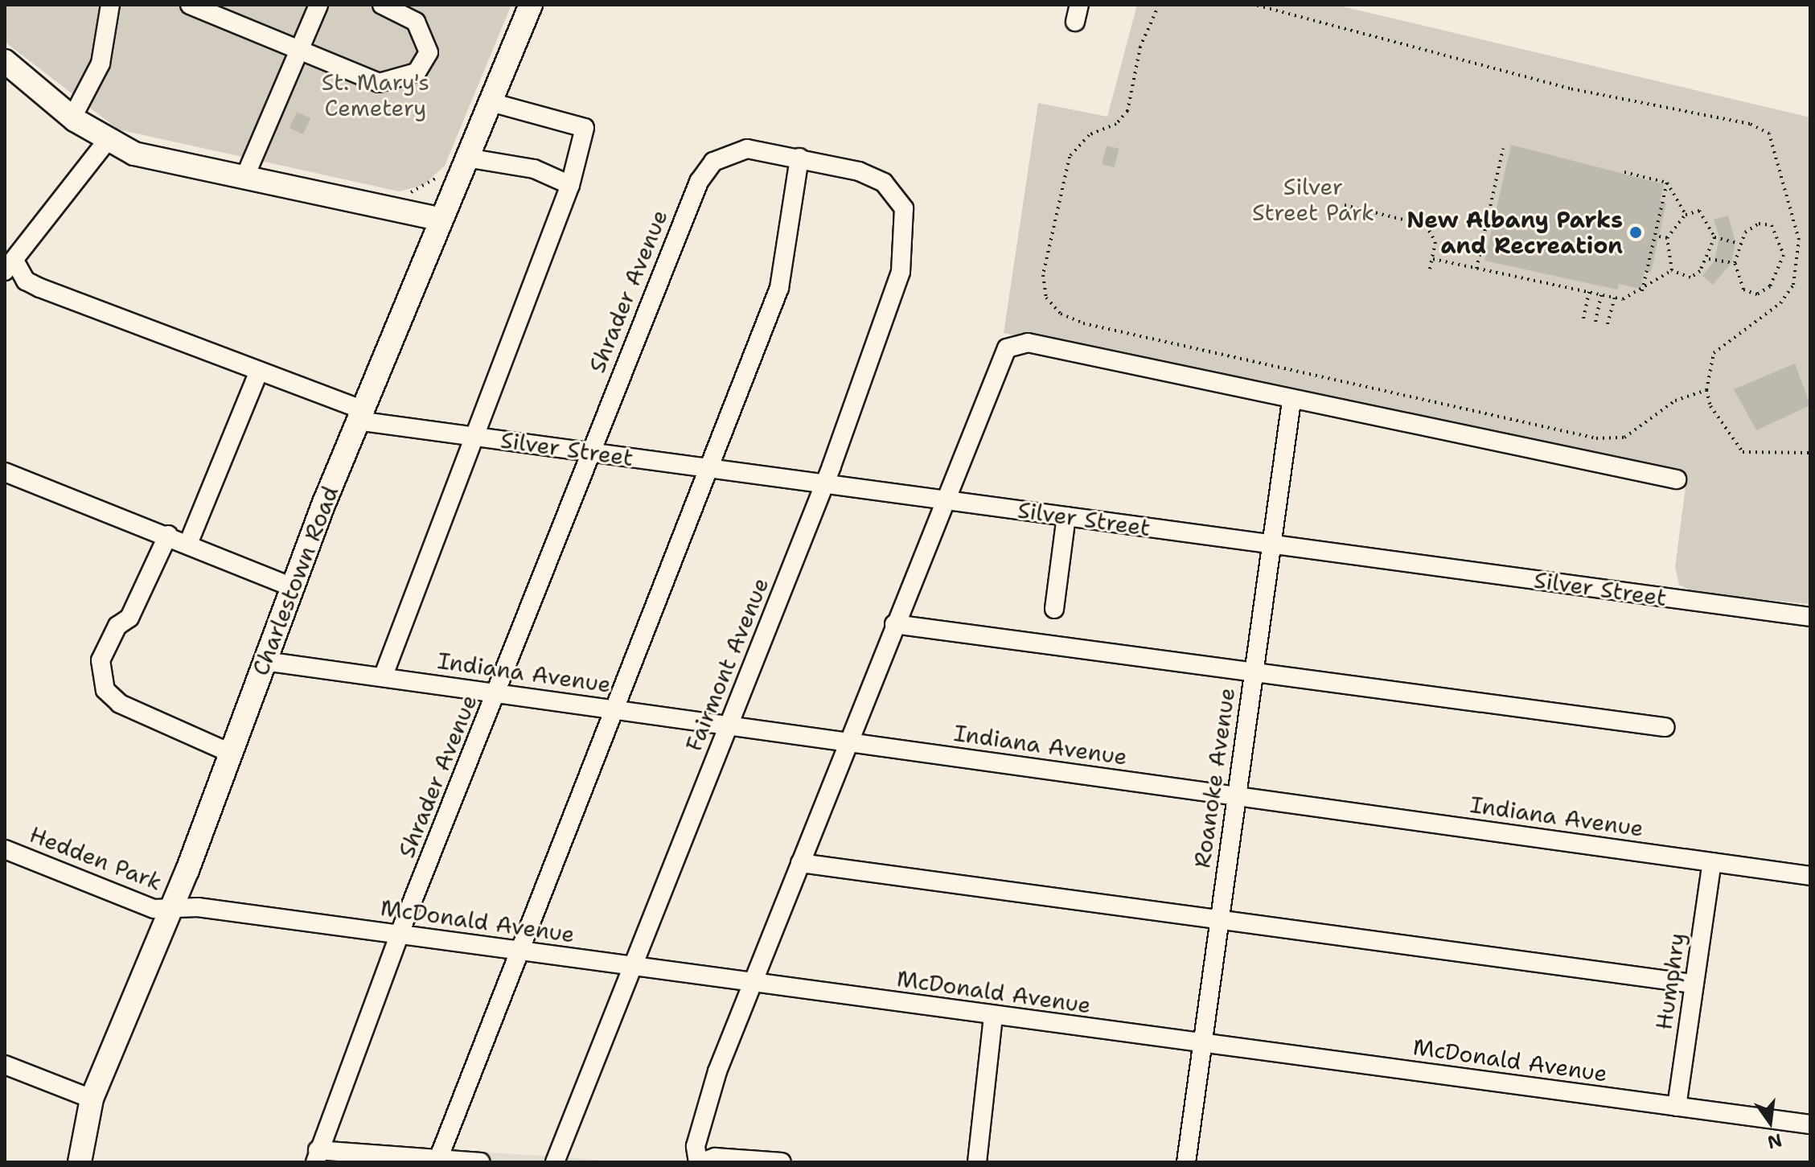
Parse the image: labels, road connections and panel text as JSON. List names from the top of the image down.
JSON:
{
  "streets": {
    "main road": ["Charlestown Road"],
    "street": [
      "Shrader Avenue",
      "Silver Street",
      "Fairmont Avenue",
      "Indiana Avenue",
      "Roanoke Avenue",
      "Hedden Park",
      "McDonald Avenue",
      "Humphry"
    ]
  },
  "crossings": [
    ["Shrader Avenue", "Silver Street"],
    ["Shrader Avenue", "Fairmont Avenue"],
    ["Shrader Avenue", "Indiana Avenue"],
    ["Shrader Avenue", "McDonald Avenue"],
    ["Silver Street", "Charlestown Road"],
    ["Silver Street", "Fairmont Avenue"],
    ["Silver Street", "Roanoke Avenue"],
    ["Charlestown Road", "Indiana Avenue"],
    ["Charlestown Road", "Hedden Park"],
    ["Charlestown Road", "McDonald Avenue"],
    ["Fairmont Avenue", "Indiana Avenue"],
    ["Fairmont Avenue", "McDonald Avenue"],
    ["Indiana Avenue", "Roanoke Avenue"],
    ["Indiana Avenue", "Humphry"],
    ["Roanoke Avenue", "McDonald Avenue"],
    ["Hedden Park", "McDonald Avenue"],
    ["McDonald Avenue", "Humphry"]
  ],
  "parks": ["St. Mary's Cemetery", "Silver Street Park"],
  "places": ["New Albany Parks and Recreation"],
  "north": "bottom"
}
